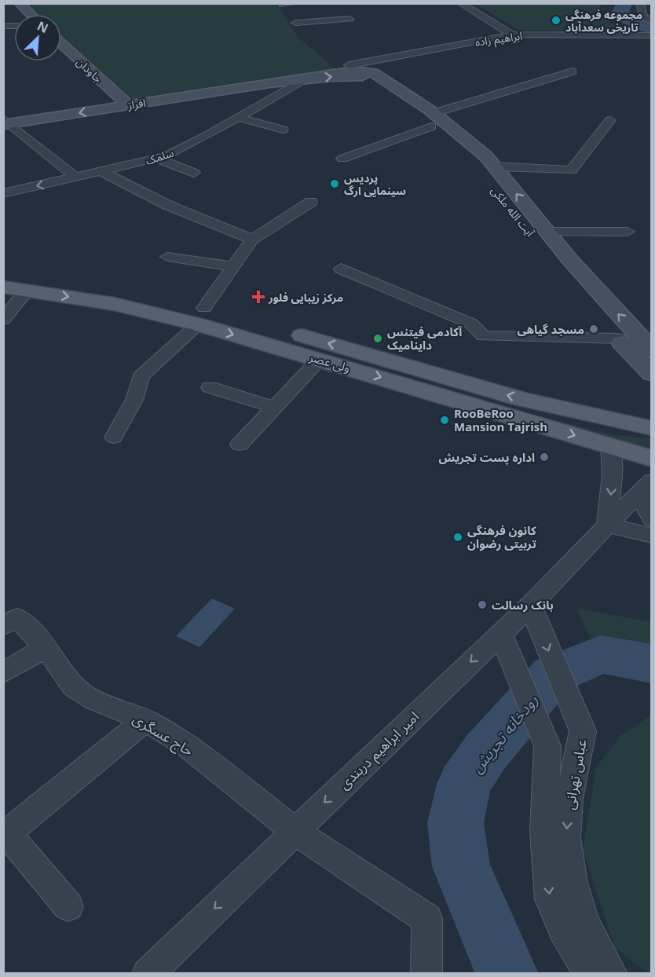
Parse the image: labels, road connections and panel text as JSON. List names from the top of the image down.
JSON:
{
  "streets": {
    "main road": ["ولی عصر"],
    "street": [
      "ابراهیم زاده",
      "جاودان",
      "افراز",
      "سلمک",
      "آیت الله ملکی",
      "حاج عسگری",
      "امیر ابراهیم دربندی",
      "عباس تهرانی"
    ]
  },
  "crossings": [
    ["ابراهیم زاده", "افراز"],
    ["ابراهیم زاده", "آیت الله ملکی"],
    ["جاودان", "افراز"],
    ["افراز", "سلمک"],
    ["افراز", "آیت الله ملکی"],
    ["حاج عسگری", "امیر ابراهیم دربندی"],
    ["امیر ابراهیم دربندی", "عباس تهرانی"]
  ],
  "one_way": ["امیر ابراهیم دربندی", "عباس تهرانی"],
  "water": ["رودخانه تجریش"],
  "places": {
    "other": [
      "مجموعه فرهنگی تاریخی سعدآباد",
      "پردیس سینمایی ارگ",
      "مسجد گیاهی",
      "آکادمی فیتنس داینامیک",
      "RooBeRoo Mansion Tajrish",
      "اداره پست تجریش",
      "کانون فرهنگی تربیتی رضوان",
      "بانک رسالت"
    ],
    "health": ["مرکز زیبایی فلور"]
  },
  "north": "top right"
}
